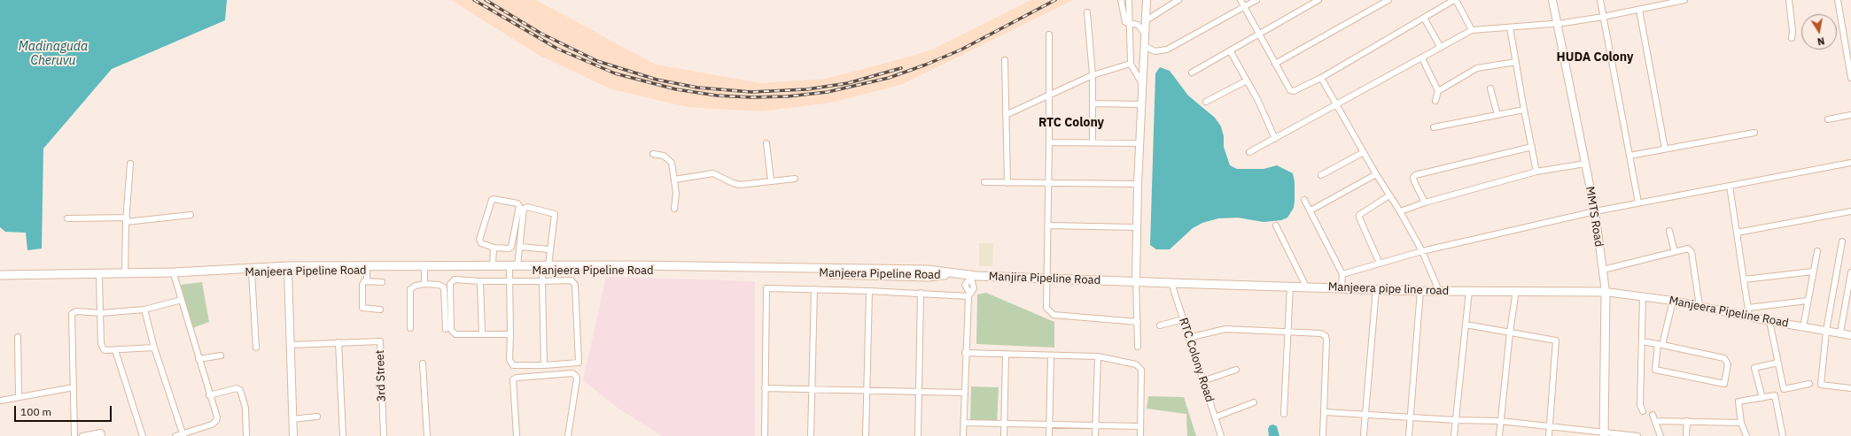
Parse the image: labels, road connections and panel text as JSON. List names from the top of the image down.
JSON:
{
  "streets": {
    "main road": [
      "MMTS Road",
      "Manjeera Pipeline Road",
      "Manjira Pipeline Road",
      "Manjeera pipe line road"
    ],
    "street": ["RTC Colony Road", "3rd Street"]
  },
  "crossings": [
    ["MMTS Road", "Manjeera Pipeline Road"],
    ["MMTS Road", "Manjeera pipe line road"],
    ["Manjeera Pipeline Road", "Manjira Pipeline Road"],
    ["Manjeera Pipeline Road", "Manjeera pipe line road"],
    ["Manjira Pipeline Road", "Manjeera pipe line road"],
    ["Manjira Pipeline Road", "RTC Colony Road"],
    ["Manjeera pipe line road", "RTC Colony Road"]
  ],
  "districts": ["HUDA Colony", "RTC Colony"],
  "water": ["Madinaguda Cheruvu"],
  "scale_bar": "100 m",
  "north": "bottom"
}
